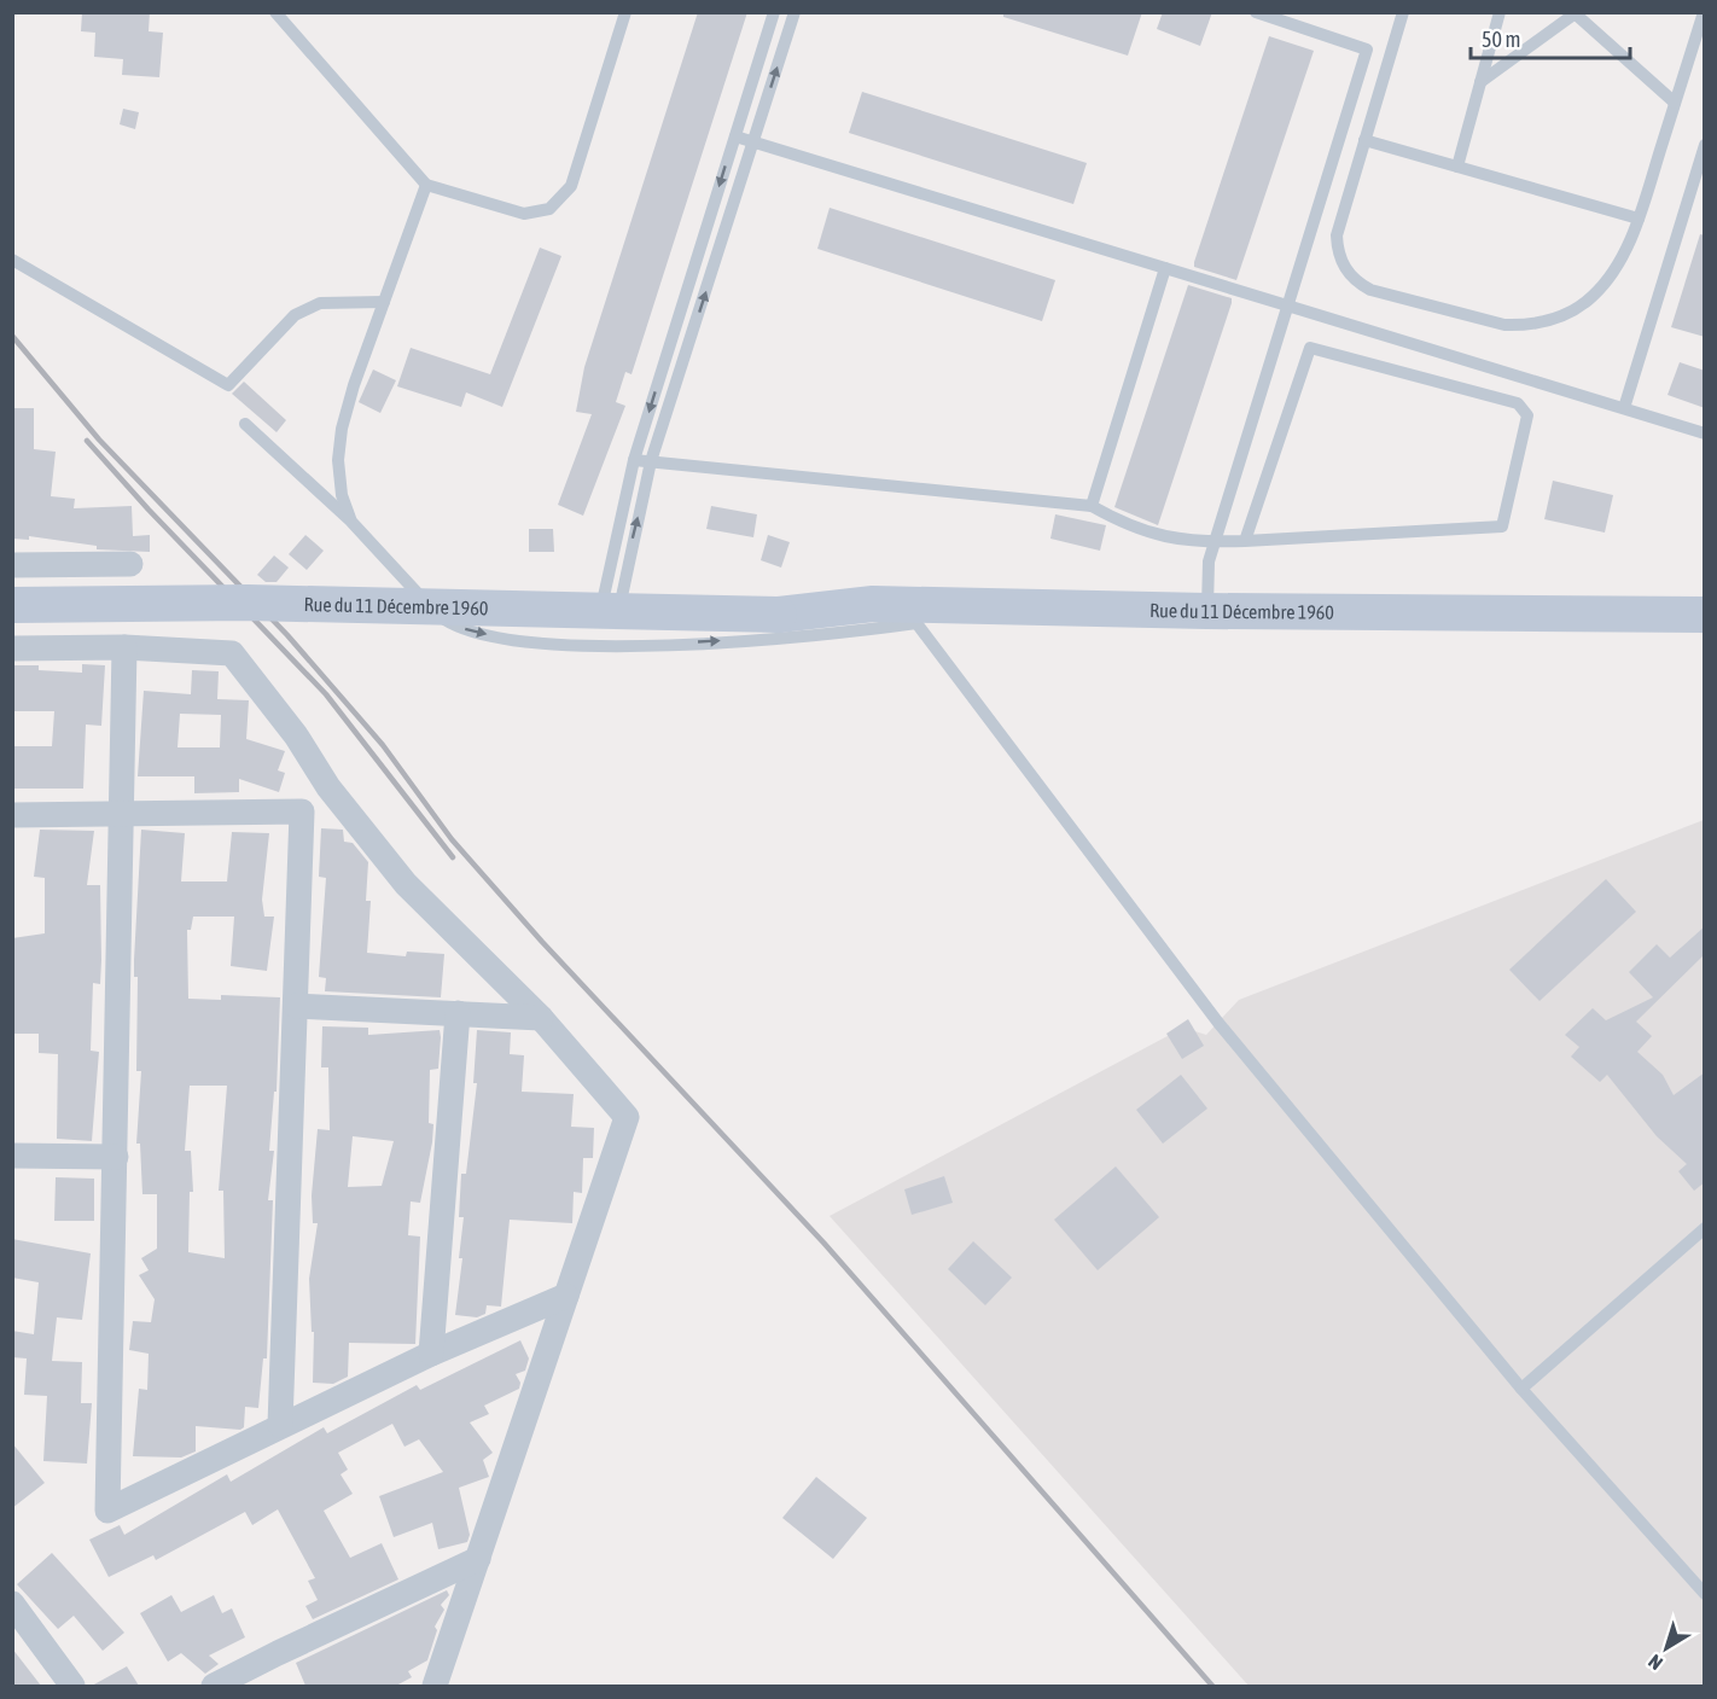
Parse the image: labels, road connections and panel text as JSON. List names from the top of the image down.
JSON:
{
  "streets": {
    "main road": ["Rue du 11 Décembre 1960"]
  },
  "scale_bar": "50 m",
  "north": "bottom left"
}
